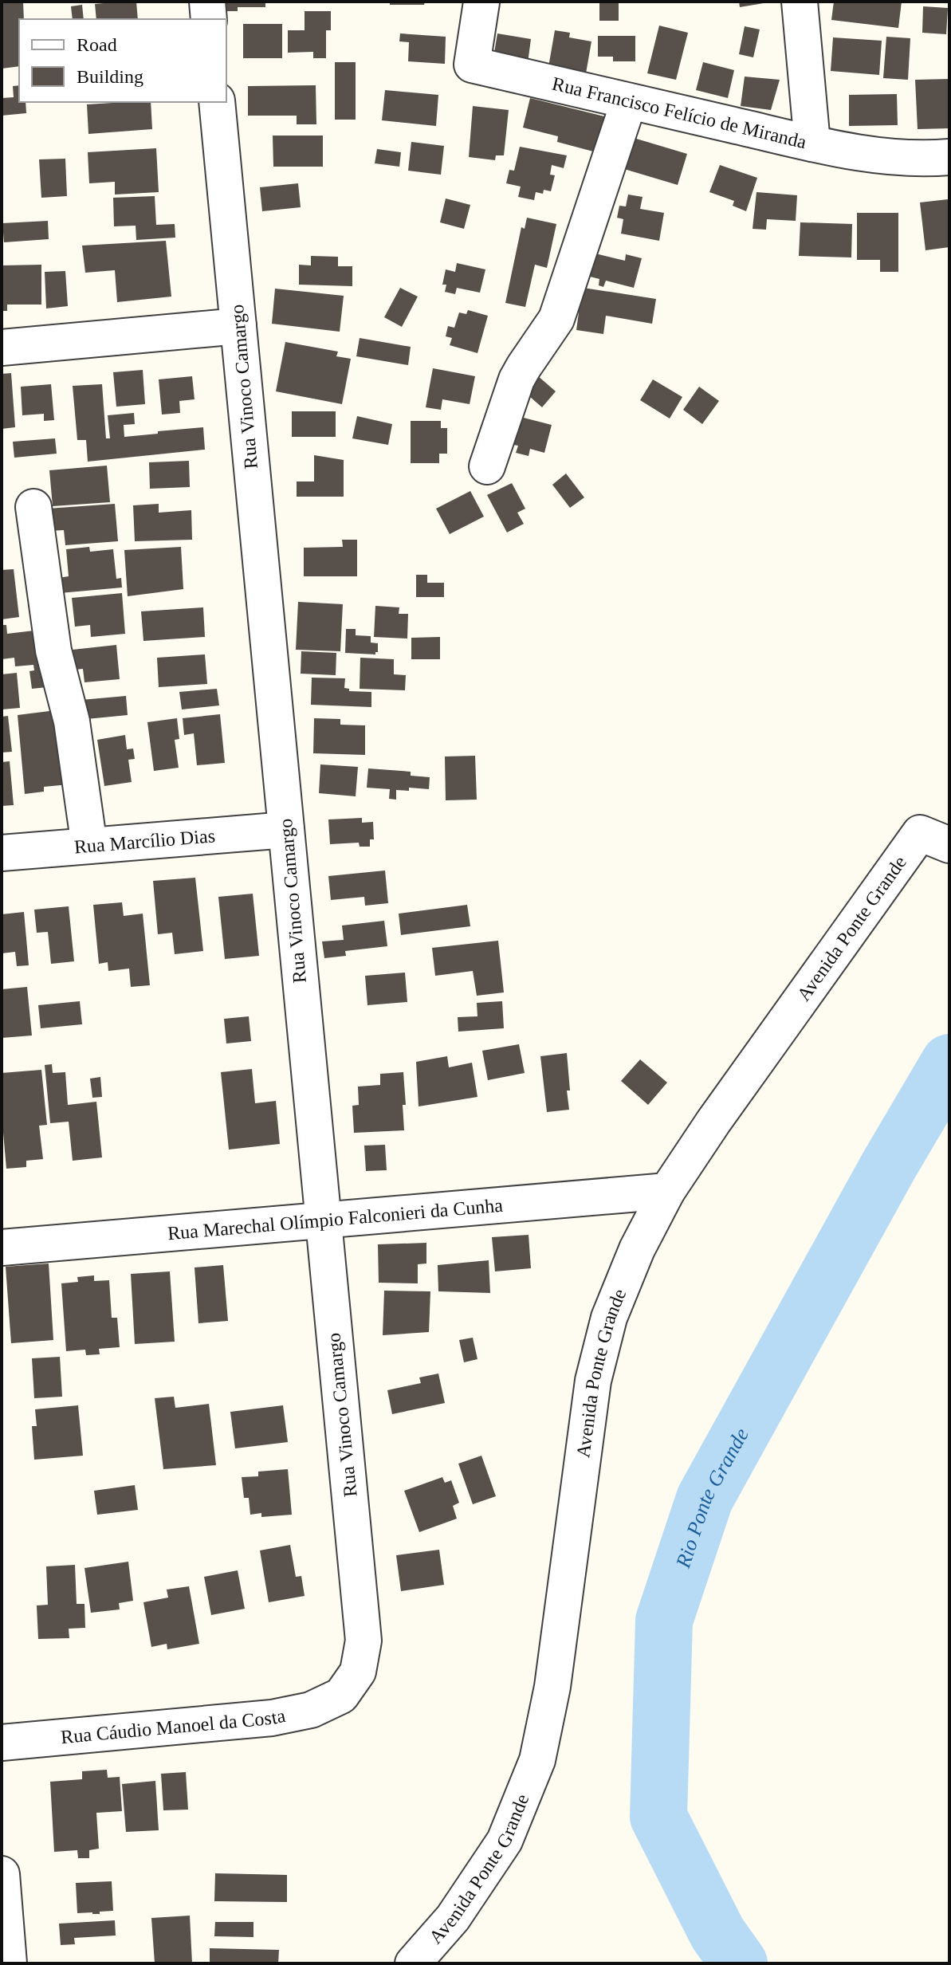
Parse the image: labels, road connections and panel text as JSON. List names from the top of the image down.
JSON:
{
  "streets": {
    "street": [
      "Rua Francisco Felício de Miranda",
      "Rua Vinoco Camargo",
      "Rua Marcílio Dias",
      "Avenida Ponte Grande",
      "Rua Marechal Olímpio Falconieri da Cunha",
      "Rua Cáudio Manoel da Costa"
    ]
  },
  "crossings": [
    ["Rua Vinoco Camargo", "Rua Marcílio Dias"],
    ["Rua Vinoco Camargo", "Rua Marechal Olímpio Falconieri da Cunha"],
    ["Rua Vinoco Camargo", "Rua Cáudio Manoel da Costa"],
    ["Avenida Ponte Grande", "Rua Marechal Olímpio Falconieri da Cunha"]
  ],
  "water": ["Rio Ponte Grande"],
  "legend": ["Road", "Building"]
}
